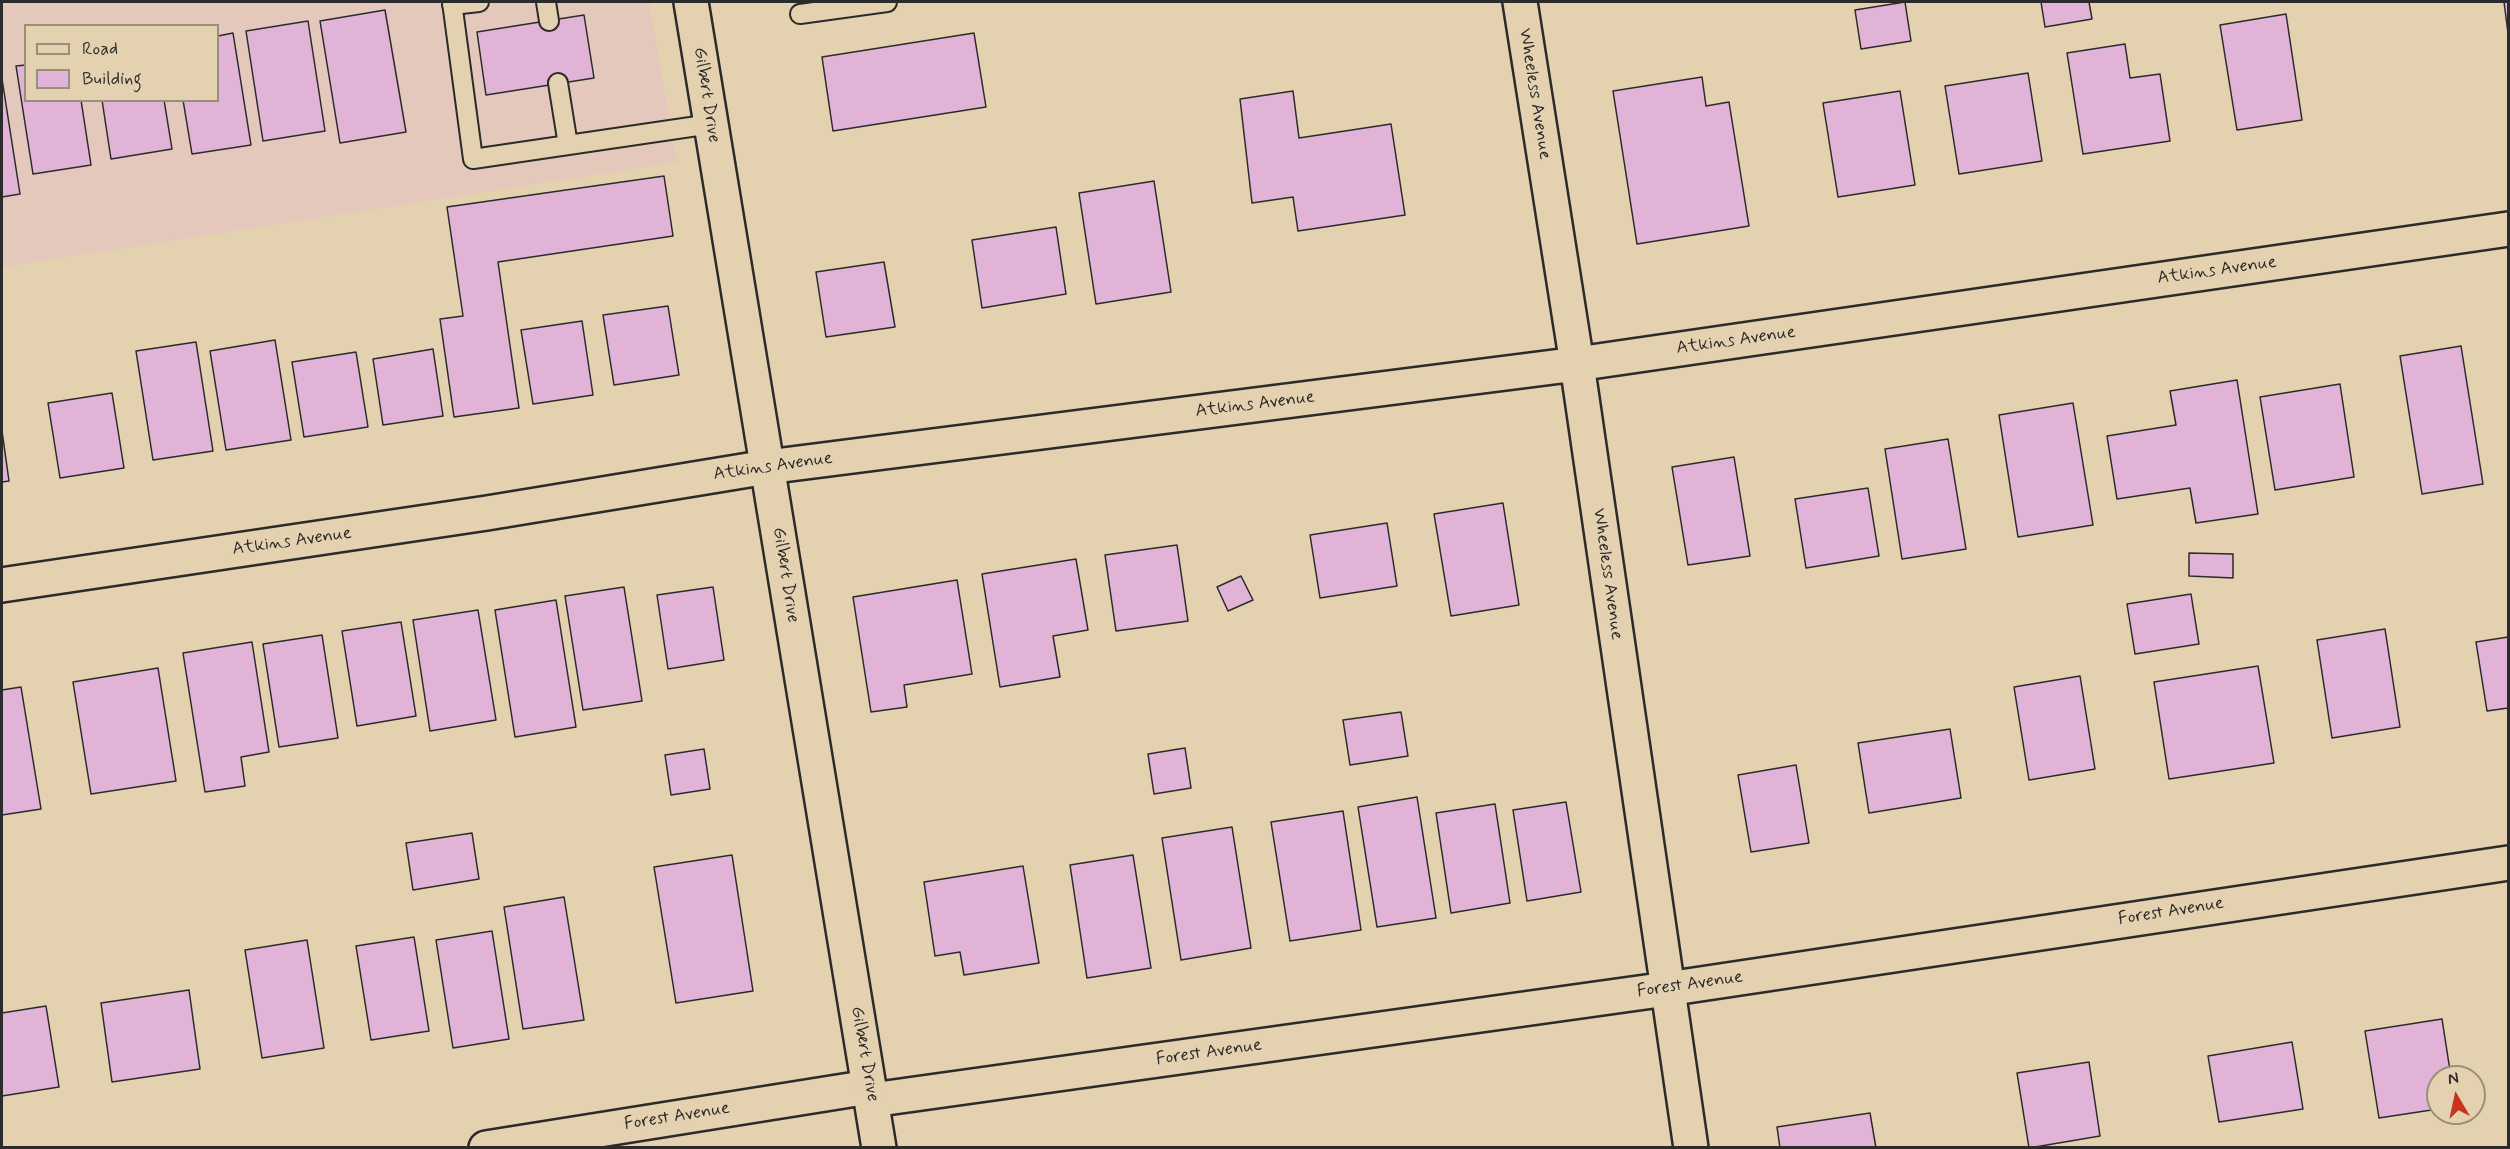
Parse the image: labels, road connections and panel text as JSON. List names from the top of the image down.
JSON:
{
  "streets": {
    "street": [
      "Wheeless Avenue",
      "Gilbert Drive",
      "Atkins Avenue",
      "Forest Avenue"
    ]
  },
  "crossings": [
    ["Wheeless Avenue", "Atkins Avenue"],
    ["Wheeless Avenue", "Forest Avenue"],
    ["Gilbert Drive", "Atkins Avenue"],
    ["Gilbert Drive", "Forest Avenue"]
  ],
  "legend": ["Road", "Building"],
  "north": "top"
}
